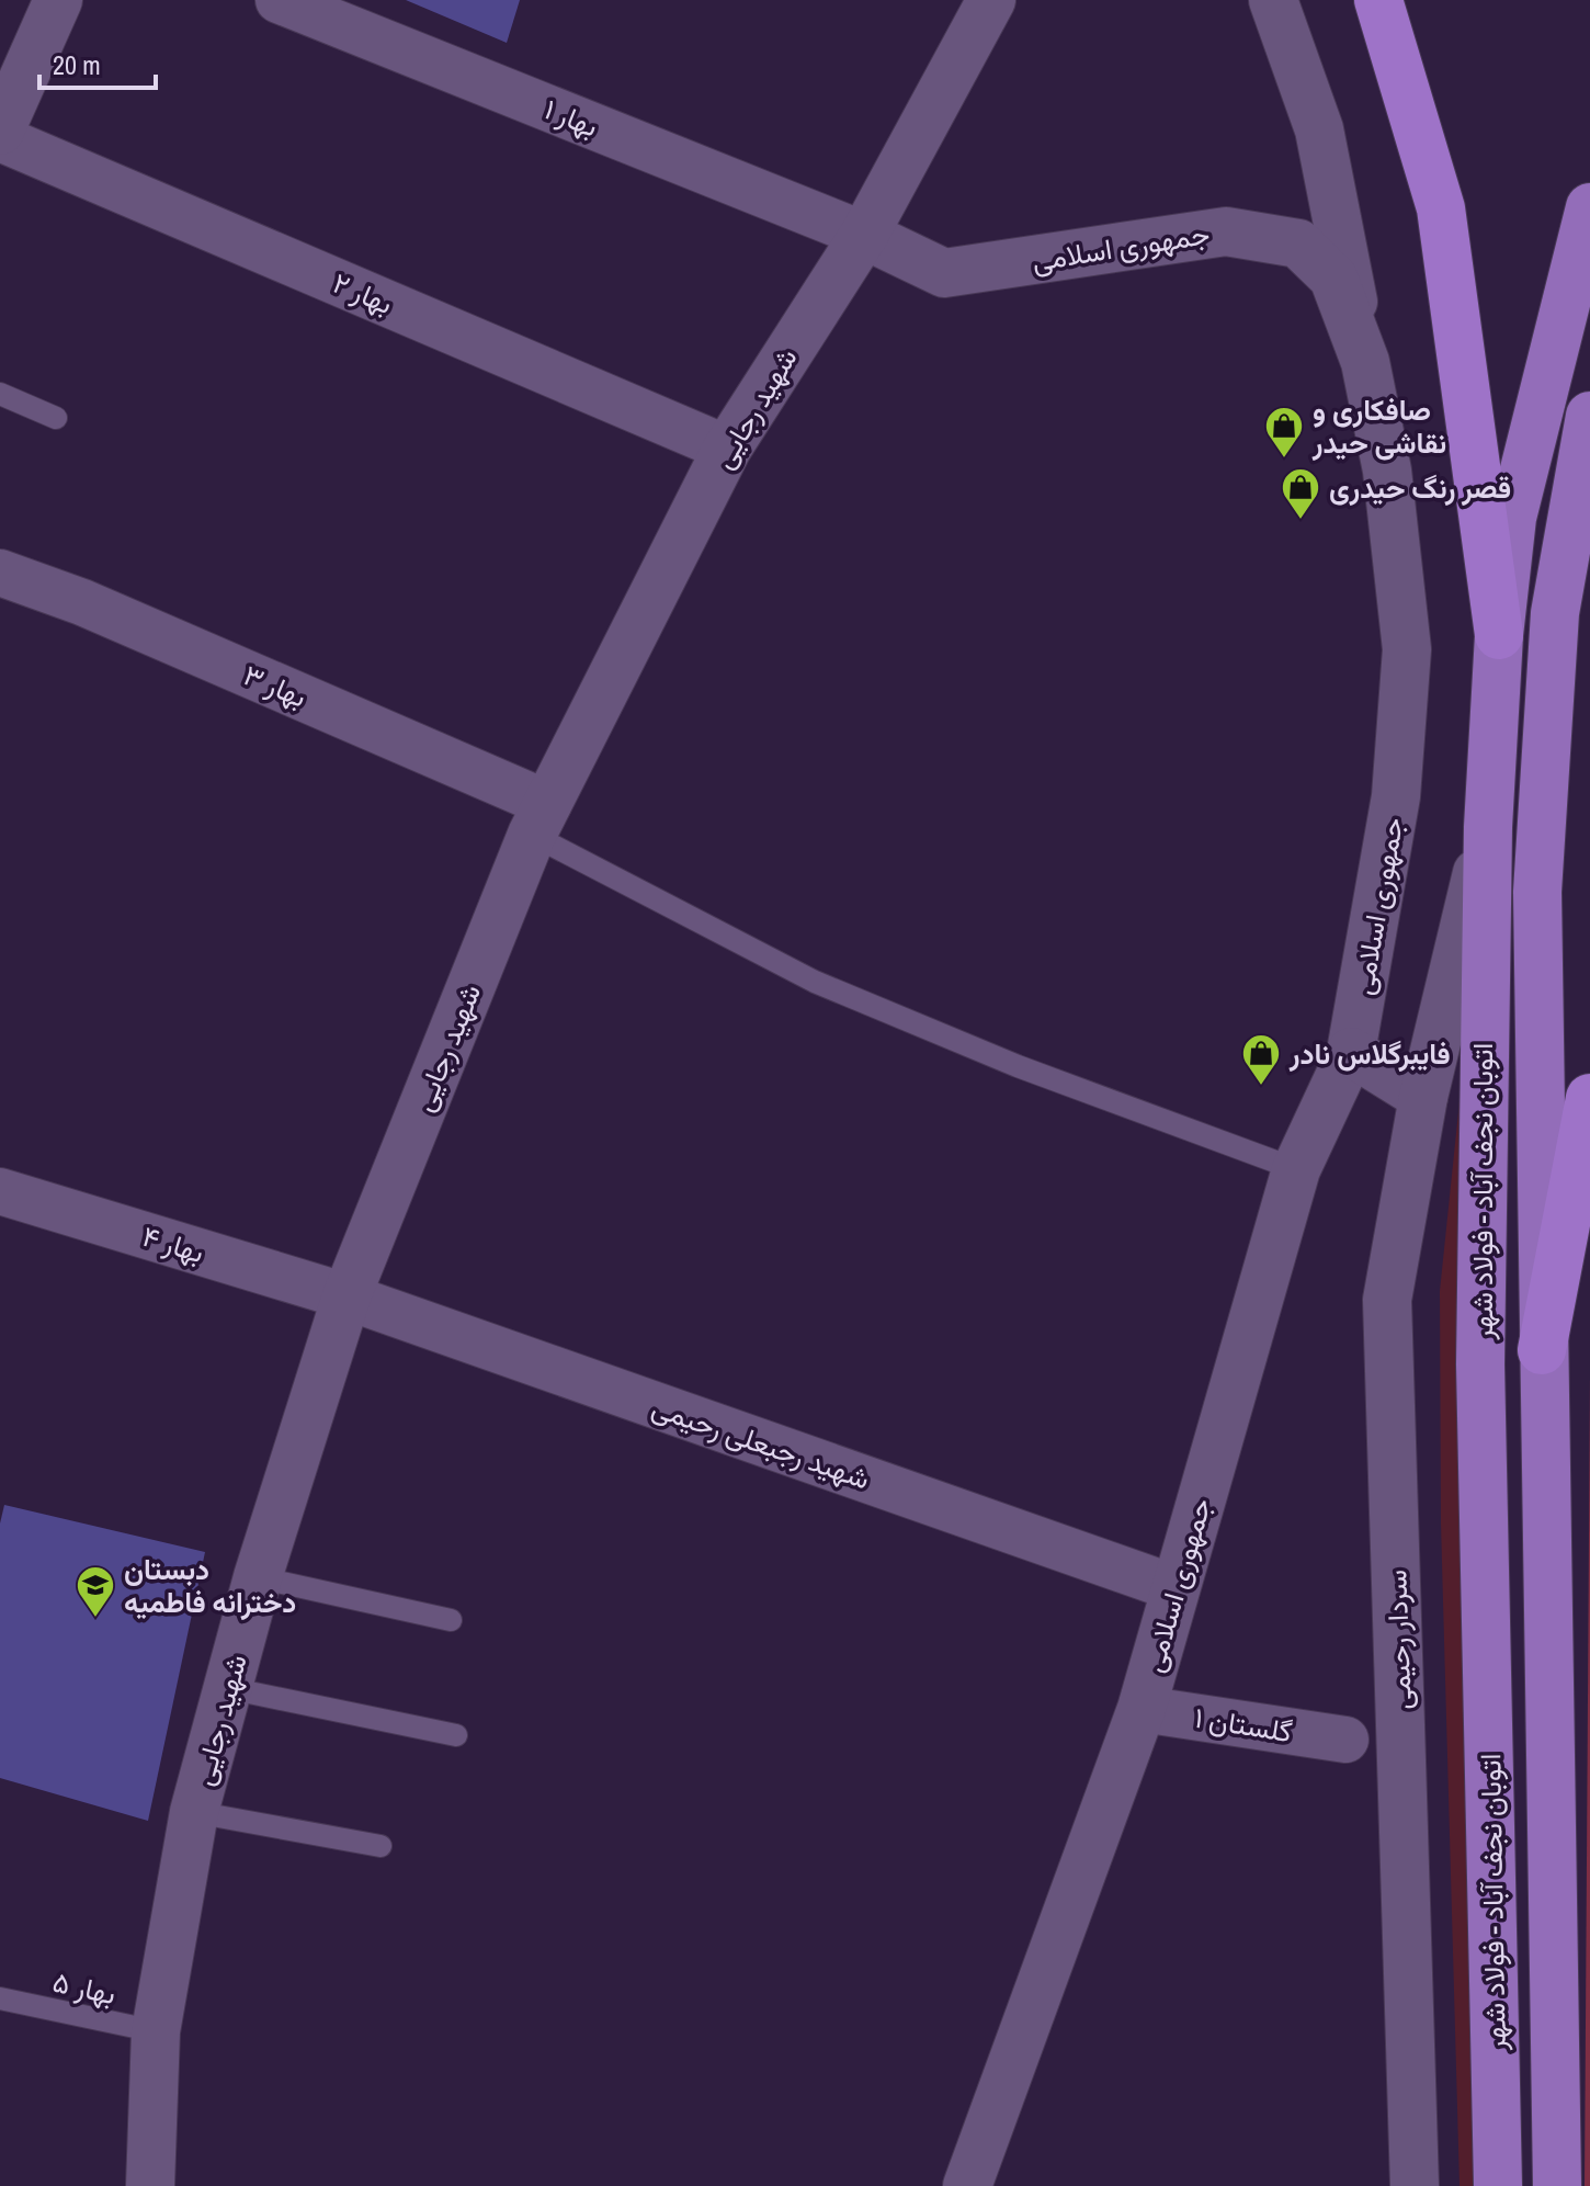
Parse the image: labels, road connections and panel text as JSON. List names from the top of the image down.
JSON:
{
  "streets": {
    "highway": ["اتوبان نجف آباد - فولاد شهر"],
    "street": [
      "بهار ۱",
      "جمهوری اسلامی",
      "بهار ۲",
      "شهید رجایی",
      "بهار ۳",
      "بهار ۴",
      "شهید رجبعلی رحیمی",
      "سردار رحیمی",
      "گلستان ۱"
    ],
    "lane": ["بهار ۵"]
  },
  "crossings": [
    ["بهار ۱", "جمهوری اسلامی"],
    ["بهار ۱", "شهید رجایی"],
    ["جمهوری اسلامی", "شهید رجایی"],
    ["جمهوری اسلامی", "شهید رجبعلی رحیمی"],
    ["جمهوری اسلامی", "گلستان ۱"],
    ["بهار ۲", "شهید رجایی"],
    ["شهید رجایی", "بهار ۳"],
    ["شهید رجایی", "بهار ۴"],
    ["شهید رجایی", "شهید رجبعلی رحیمی"],
    ["شهید رجایی", "بهار ۵"],
    ["اتوبان نجف آباد - فولاد شهر", "سردار رحیمی"],
    ["بهار ۴", "شهید رجبعلی رحیمی"]
  ],
  "places": {
    "shop": ["صافکاری و نقاشی حیدر", "قصر رنگ حیدری", "فایبرگلاس نادر"],
    "school or university": ["دبستان دخترانه فاطمیه"]
  },
  "scale_bar": "20 m"
}
